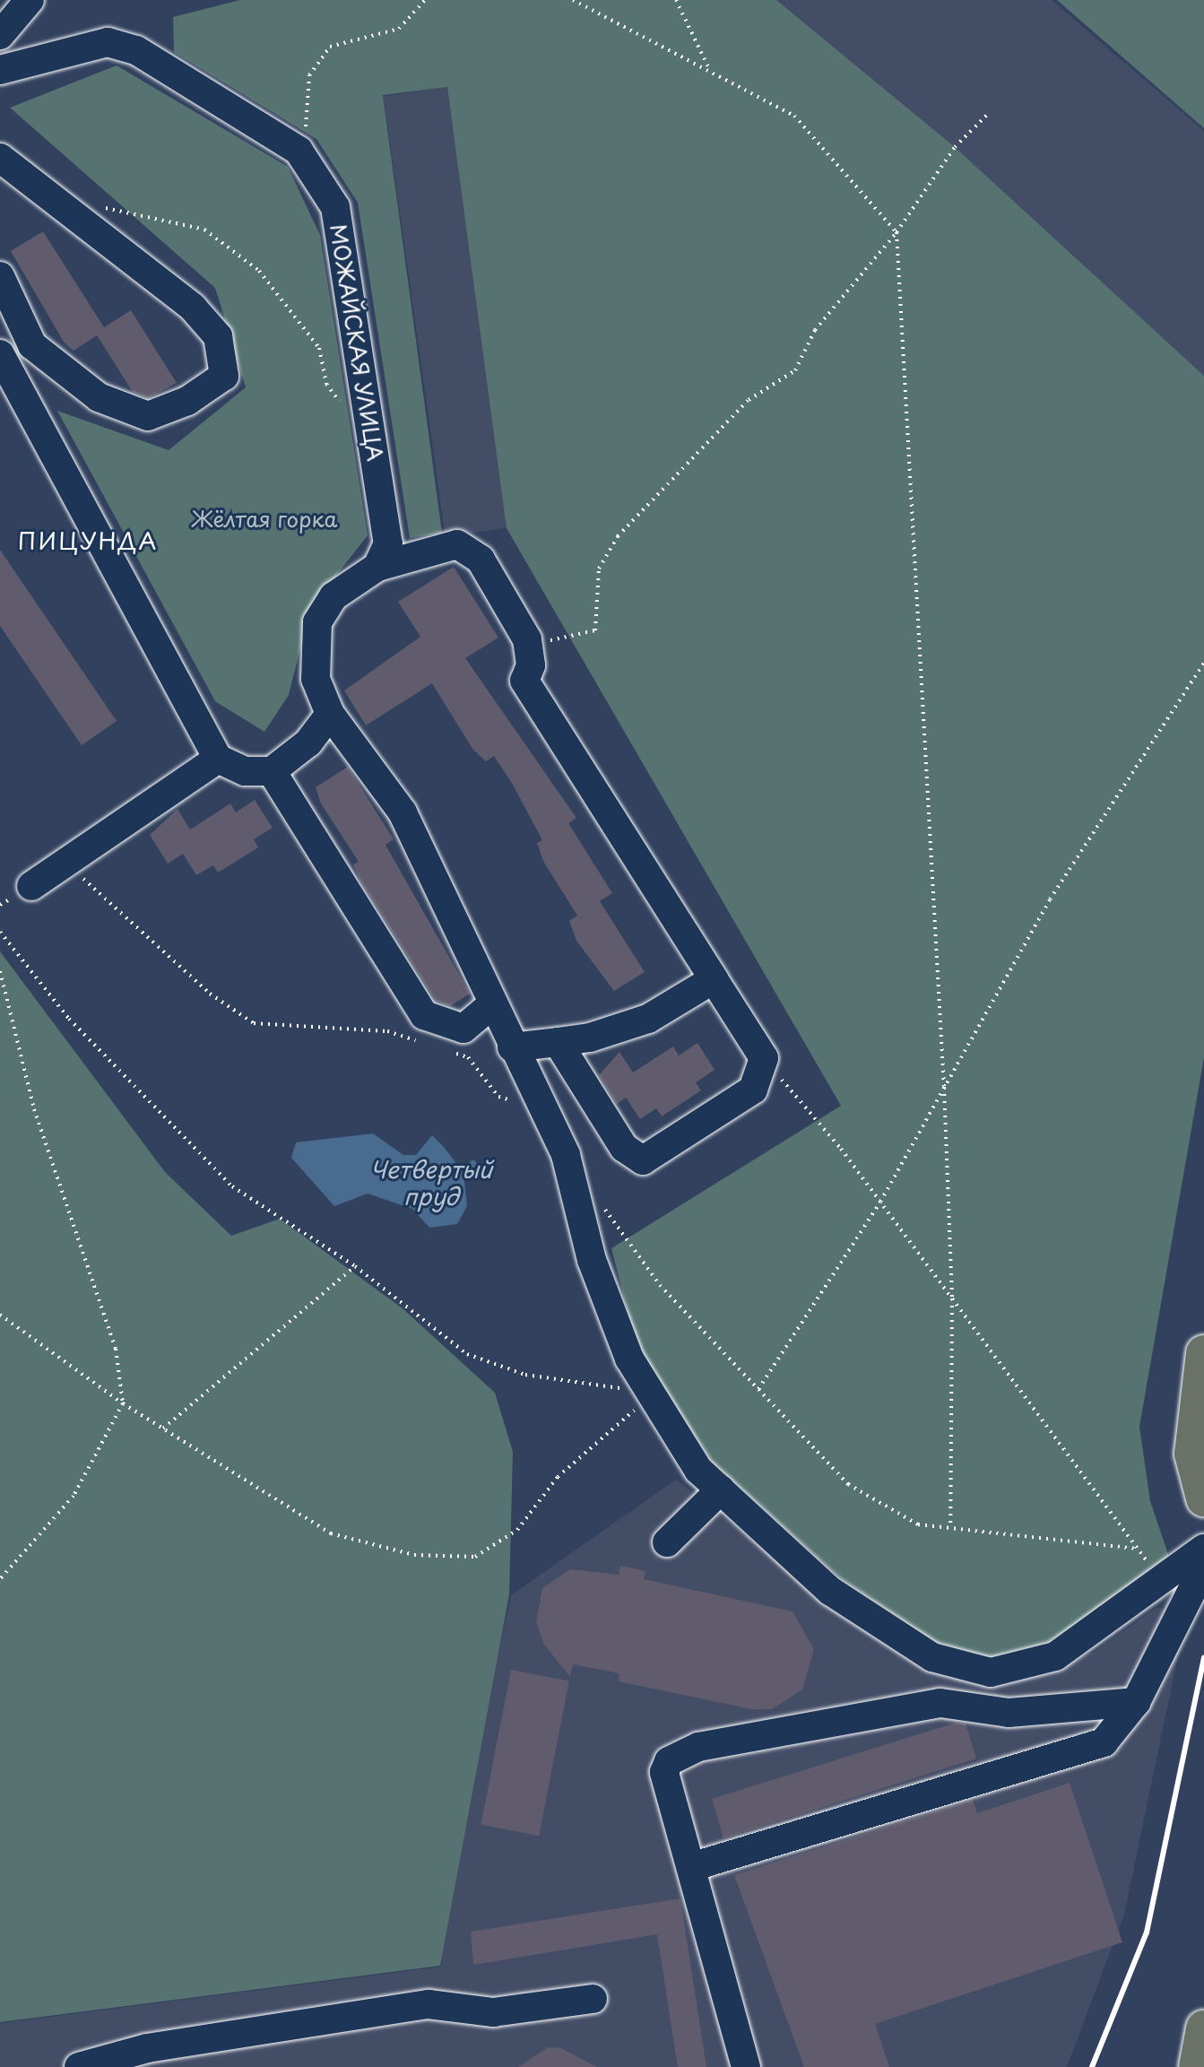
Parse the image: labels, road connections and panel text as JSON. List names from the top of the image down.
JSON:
{
  "streets": {
    "street": ["МОЖАЙСКАЯ УЛИЦА"]
  },
  "districts": ["ПИЦУНДА"],
  "water": ["Четвертый пруд"],
  "parks": ["Жёлтая горка"]
}
